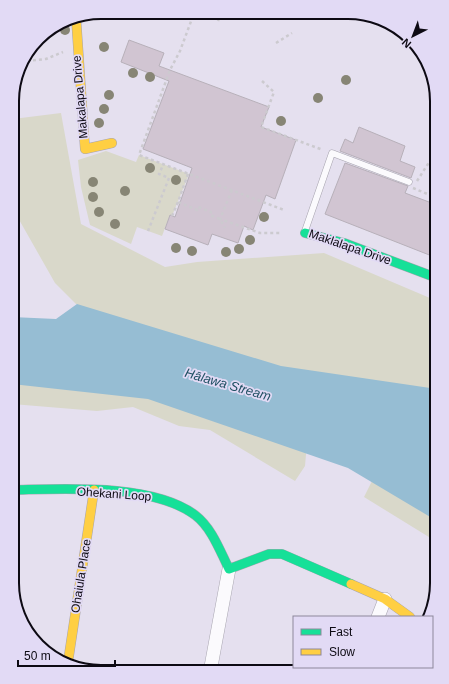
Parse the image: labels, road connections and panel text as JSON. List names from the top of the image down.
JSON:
{
  "streets": {
    "street": [
      "Makalapa Drive",
      "Maklalapa Drive",
      "Ohekani Loop",
      "Ohaiula Place"
    ]
  },
  "crossings": [
    ["Ohekani Loop", "Ohaiula Place"]
  ],
  "water": ["Hālawa Stream"],
  "legend": ["Fast", "Slow"],
  "scale_bar": "50 m",
  "north": "bottom left"
}
